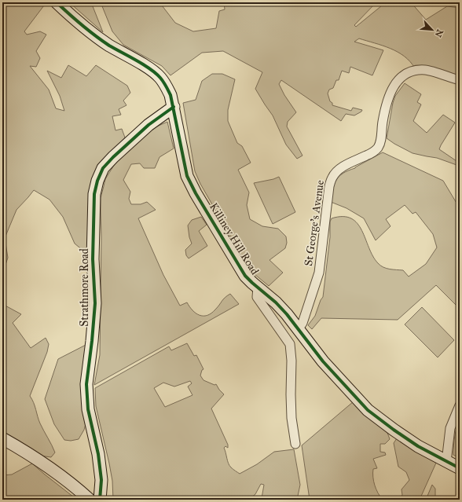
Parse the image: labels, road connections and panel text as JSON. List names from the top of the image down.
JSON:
{
  "streets": {
    "main road": ["Killiney Hill Road", "Strathmore Road"],
    "street": ["St George's Avenue"]
  },
  "crossings": [
    ["St George's Avenue", "Killiney Hill Road"],
    ["Killiney Hill Road", "Strathmore Road"]
  ],
  "north": "bottom right"
}
